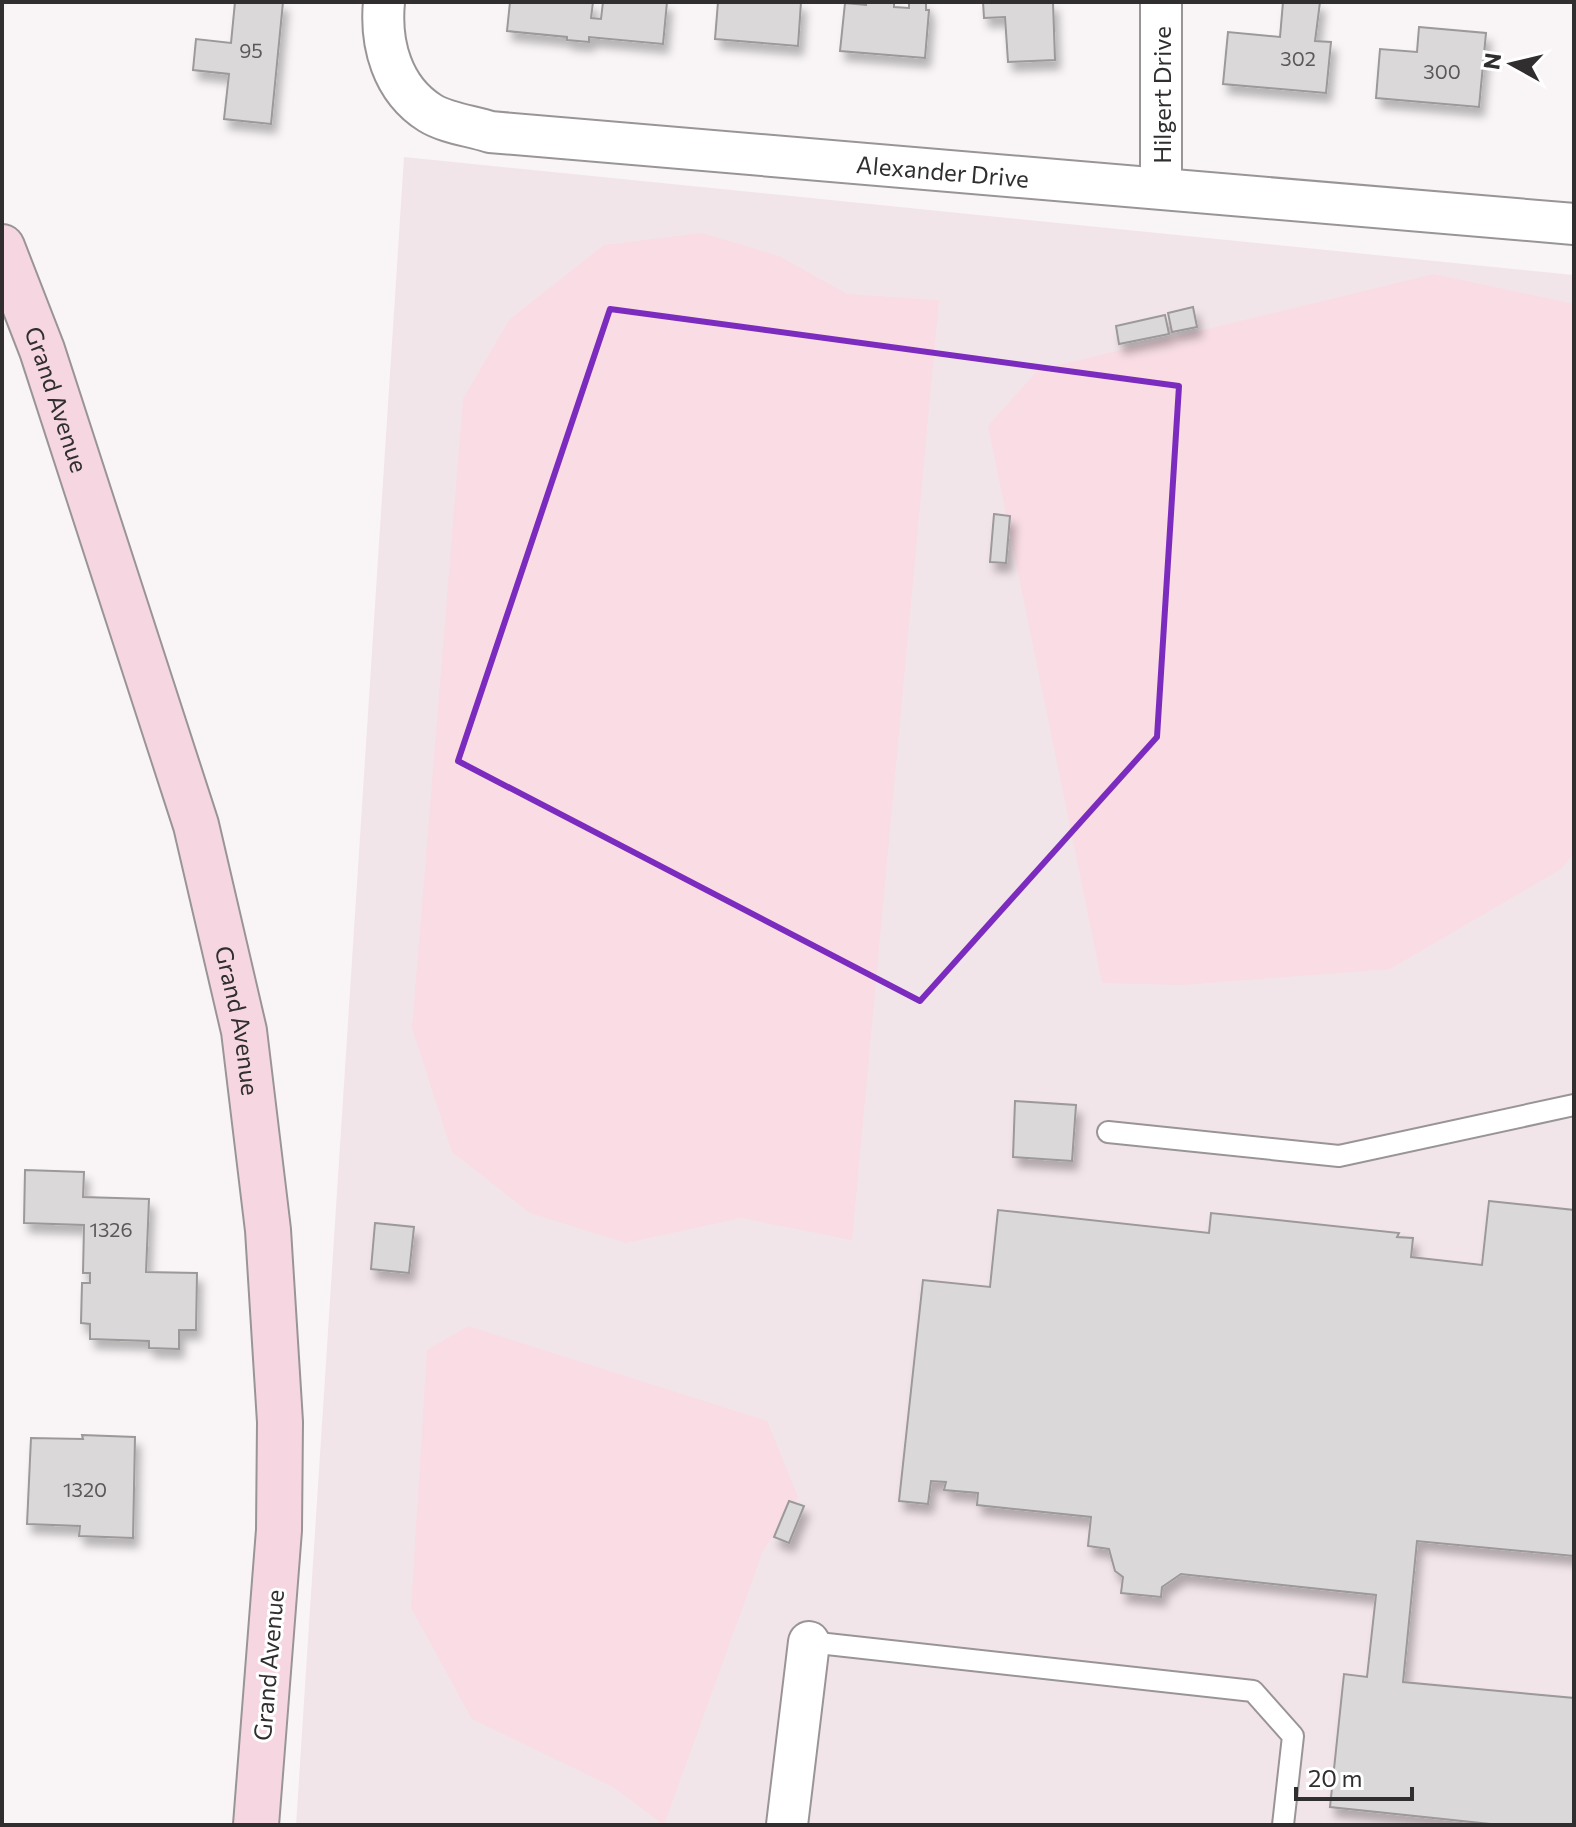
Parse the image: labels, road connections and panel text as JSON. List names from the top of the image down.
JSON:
{
  "streets": {
    "street": ["Hilgert Drive", "Alexander Drive", "Grand Avenue"]
  },
  "crossings": [
    ["Hilgert Drive", "Alexander Drive"]
  ],
  "house_numbers": [
    "95",
    "302",
    "300",
    "1326",
    "1320"
  ],
  "scale_bar": "20 m",
  "north": "left"
}
